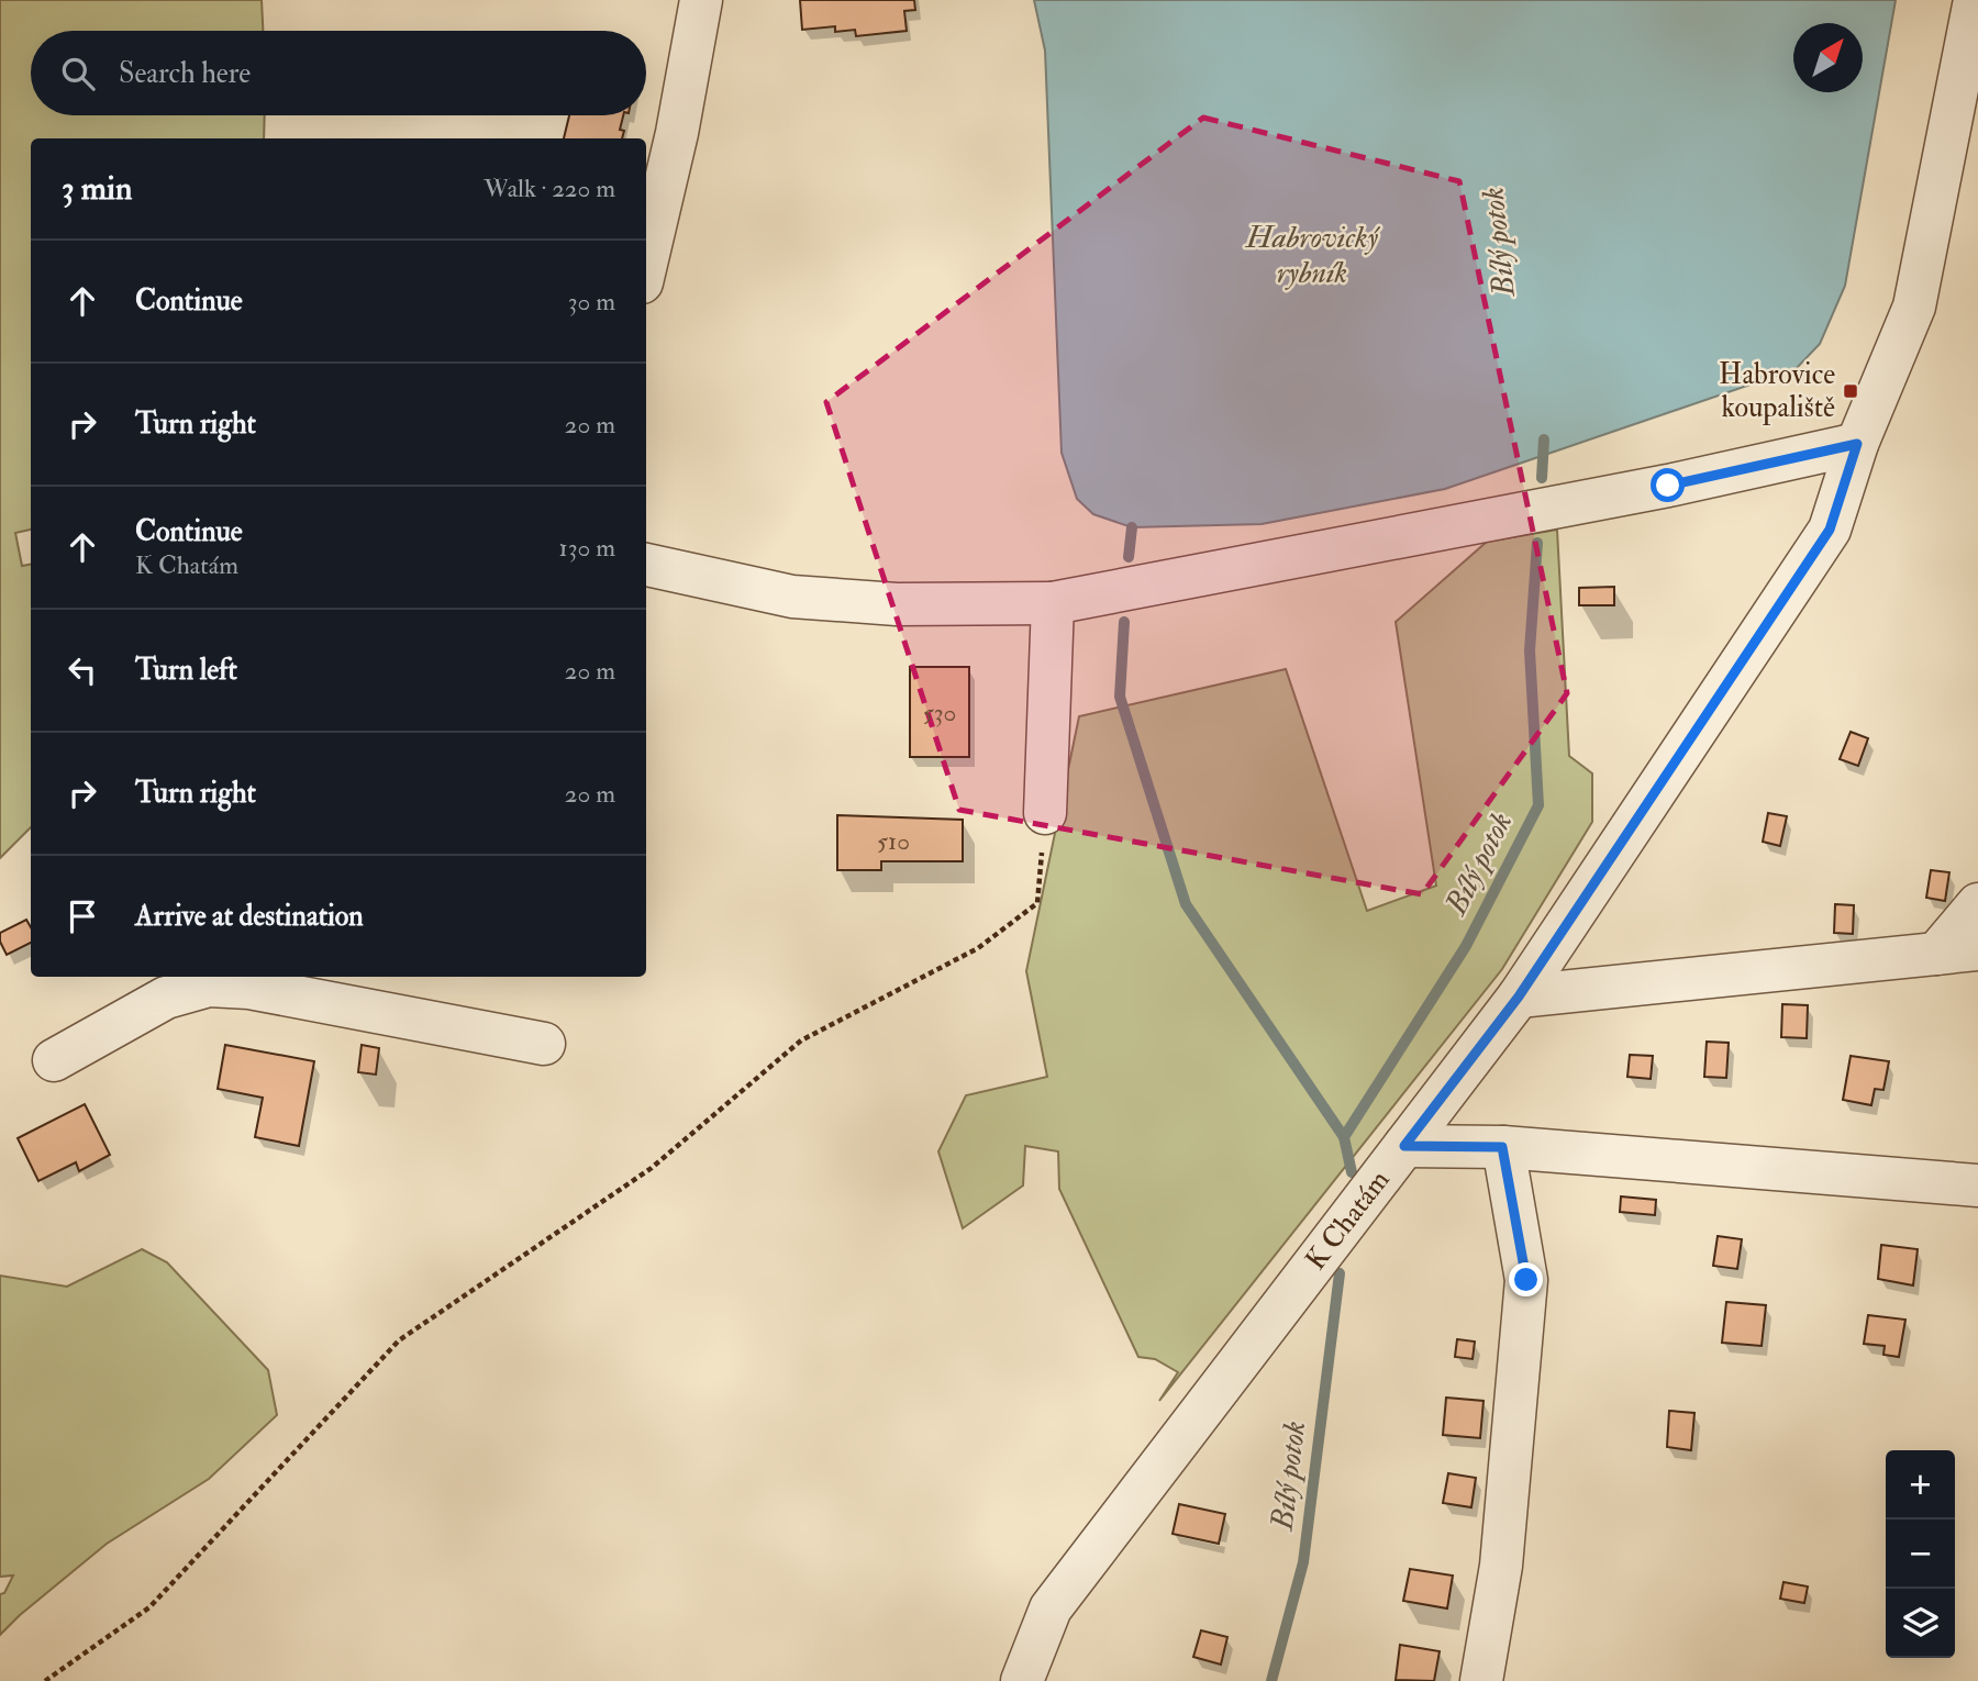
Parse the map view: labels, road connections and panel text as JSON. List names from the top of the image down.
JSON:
{
  "streets": {
    "street": ["K Chatám"]
  },
  "water": ["Habrovický rybník", "Bílý potok"],
  "places": {
    "transit": ["Habrovice koupaliště"]
  },
  "house_numbers": ["530", "510"],
  "north": "top right",
  "page": {
    "search": "Search here",
    "heading": ["3 min", "Walk · 220 m"],
    "list": [
      ["Continue", "30 m"],
      ["Turn right", "20 m"],
      ["Continue", "K Chatám", "130 m"],
      ["Turn left", "20 m"],
      ["Turn right", "20 m"],
      "Arrive at destination"
    ],
    "map_buttons": ["+", "−"]
  }
}
